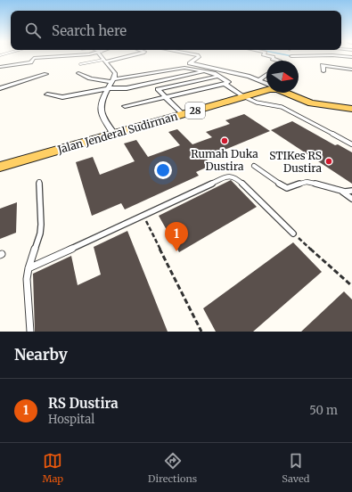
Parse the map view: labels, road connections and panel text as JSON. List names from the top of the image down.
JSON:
{
  "streets": {
    "main road": ["28", "Jalan Jenderal Sudirman"]
  },
  "places": ["Rumah Duka Dustira", "STIKes RS Dustira"],
  "north": "right",
  "page": {
    "search": "Search here",
    "pins": "1",
    "heading": "Nearby",
    "list": [
      {
        "mark": "1",
        "name": "RS Dustira",
        "note": "Hospital",
        "value": "50 m"
      }
    ],
    "nav": ["Map", "Directions", "Saved"]
  }
}
